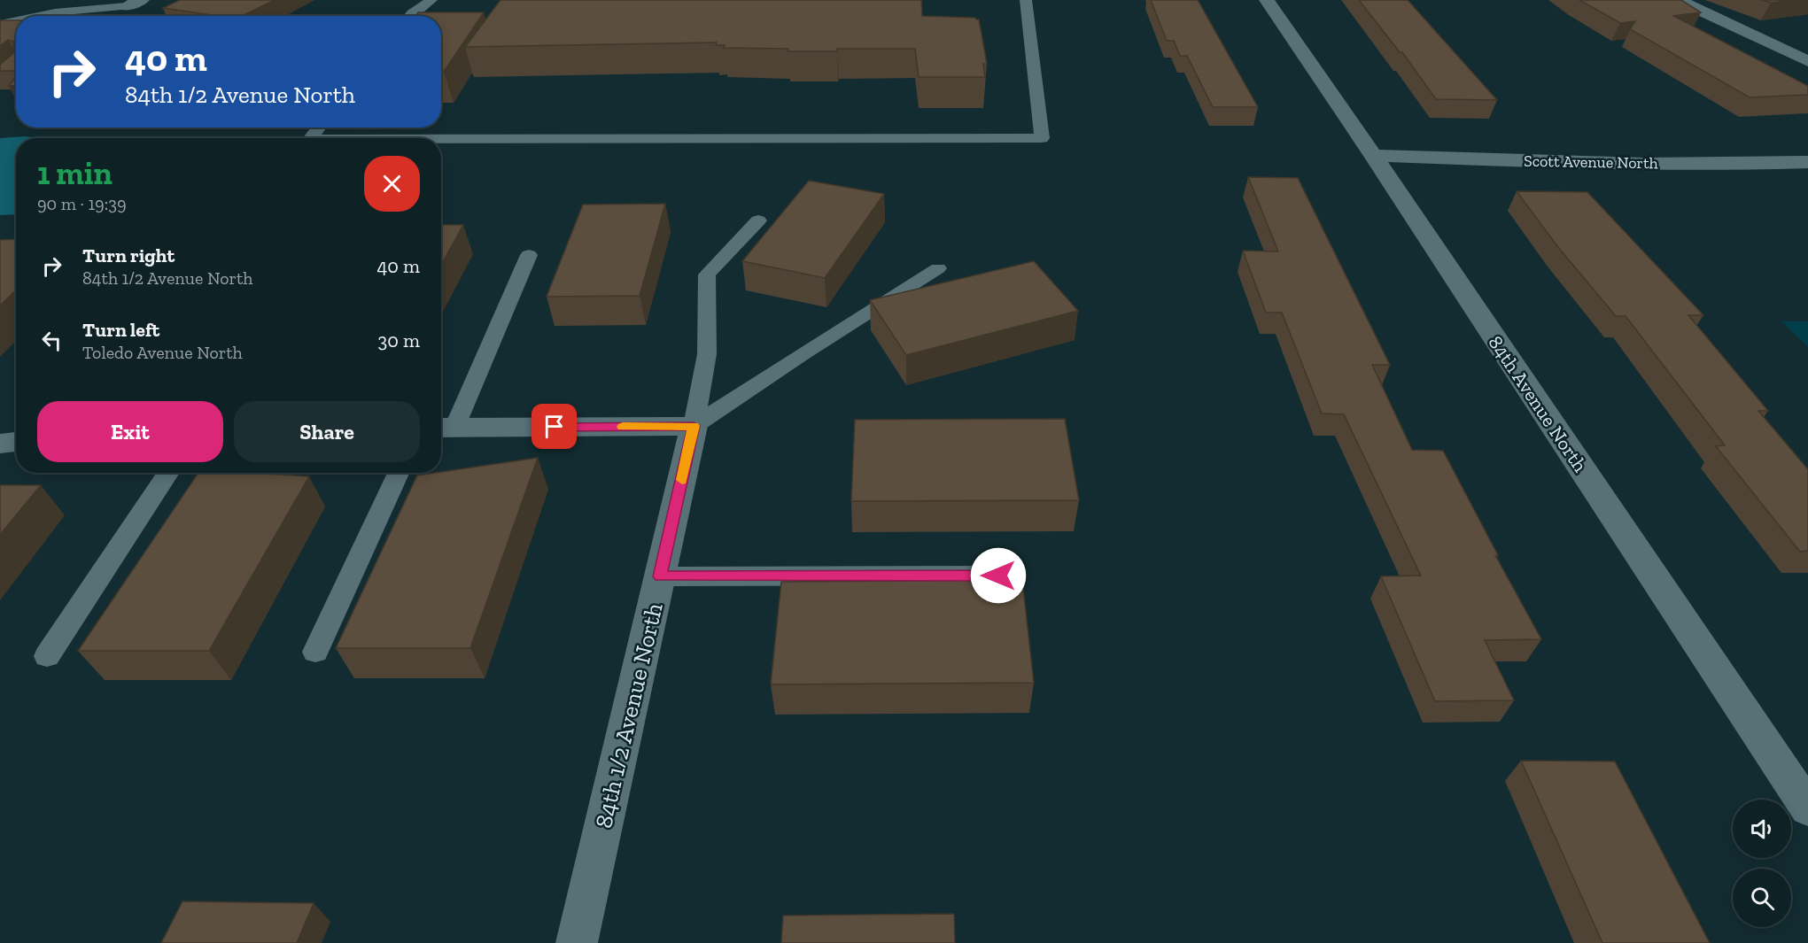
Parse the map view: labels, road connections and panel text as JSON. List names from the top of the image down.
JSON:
{
  "streets": {
    "street": ["Scott Avenue North", "84th Avenue North", "84th 1/2 Avenue North"]
  },
  "crossings": [
    ["Scott Avenue North", "84th Avenue North"]
  ],
  "page": {
    "turn": ["40 m", "84th 1/2 Avenue North"],
    "heading": ["1 min", "90 m · 19:39"],
    "list": [
      {
        "name": "Turn right",
        "note": "84th 1/2 Avenue North",
        "value": "40 m"
      },
      {
        "name": "Turn left",
        "note": "Toledo Avenue North",
        "value": "30 m"
      }
    ],
    "buttons": ["Exit", "Share"]
  }
}
